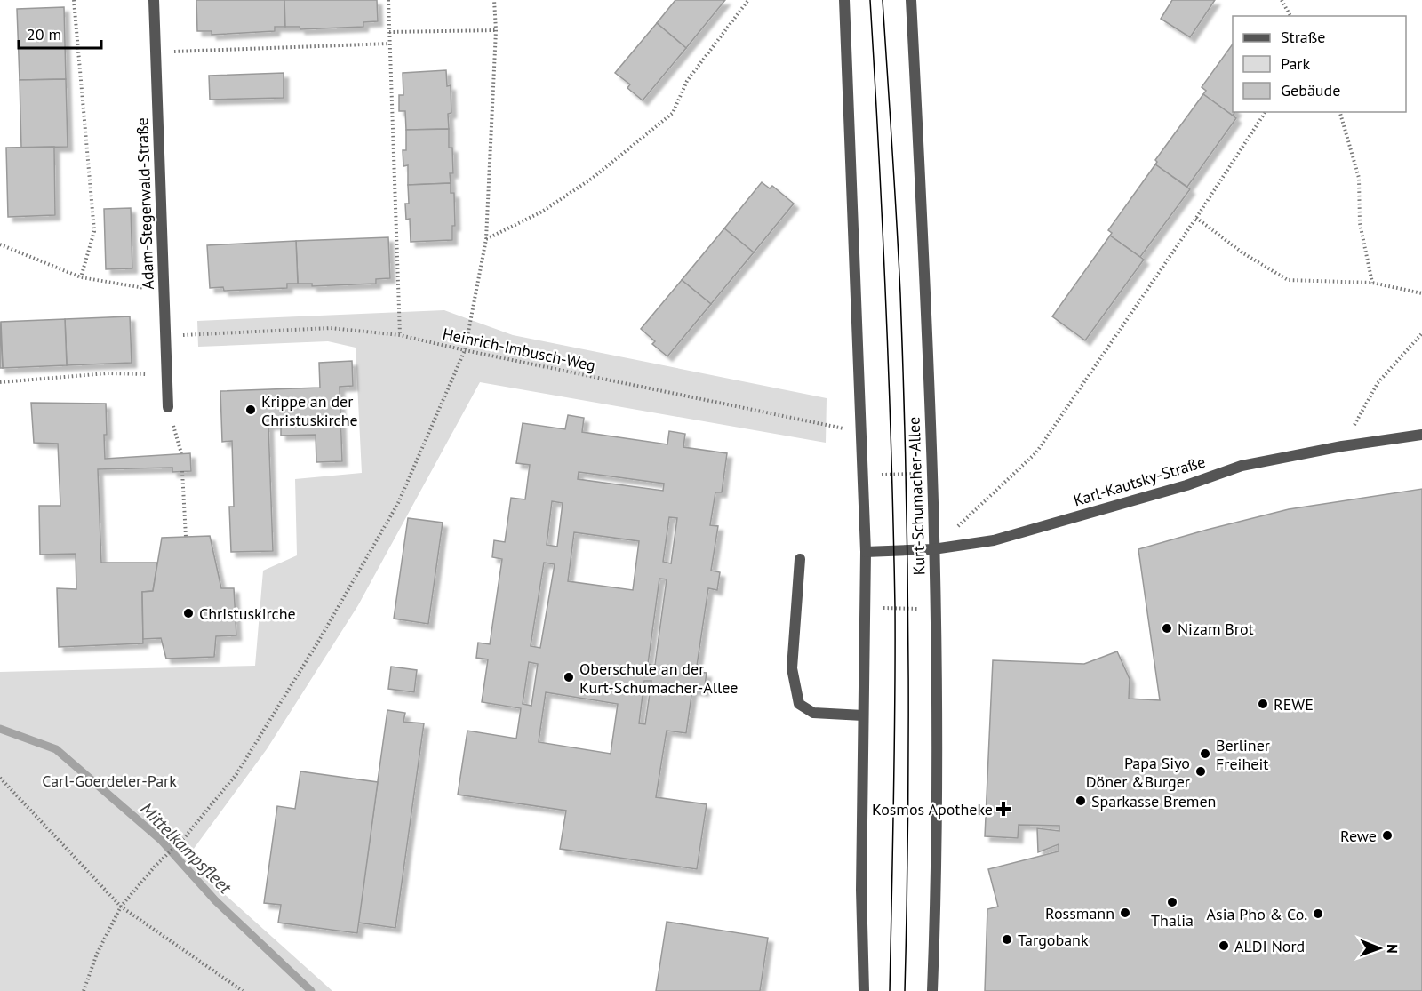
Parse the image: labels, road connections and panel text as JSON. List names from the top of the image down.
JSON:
{
  "streets": {
    "street": ["Adam-Stegerwald-Straße", "Karl-Kautsky-Straße", "Kurt-Schumacher-Allee"],
    "path": ["Heinrich-Imbusch-Weg"]
  },
  "crossings": [
    ["Adam-Stegerwald-Straße", "Heinrich-Imbusch-Weg"],
    ["Karl-Kautsky-Straße", "Kurt-Schumacher-Allee"]
  ],
  "water": ["Mittelkampsfleet"],
  "parks": ["Carl-Goerdeler-Park"],
  "places": {
    "other": [
      "Krippe an der Christuskirche",
      "Christuskirche",
      "Nizam Brot",
      "Oberschule an der Kurt-Schumacher-Allee",
      "REWE",
      "Berliner Freiheit",
      "Papa Siyo Döner &Burger",
      "Sparkasse Bremen",
      "Rewe",
      "Thalia",
      "Rossmann",
      "Asia Pho & Co.",
      "Targobank",
      "ALDI Nord"
    ],
    "health": ["Kosmos Apotheke"]
  },
  "legend": ["Straße", "Park", "Gebäude"],
  "scale_bar": "20 m",
  "north": "right"
}
